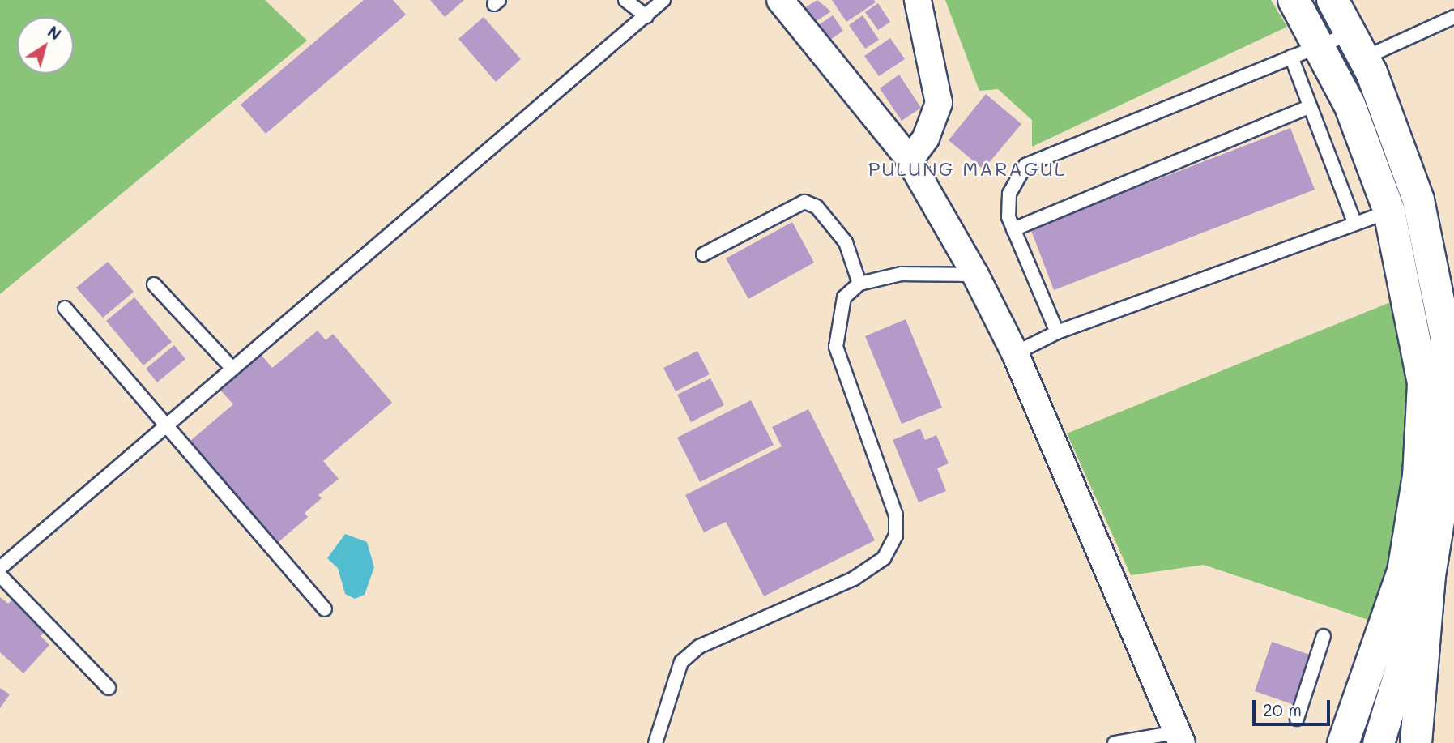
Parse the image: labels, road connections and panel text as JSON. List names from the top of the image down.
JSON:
{
  "districts": ["PULUNG MARAGUL"],
  "scale_bar": "20 m",
  "north": "top right"
}
